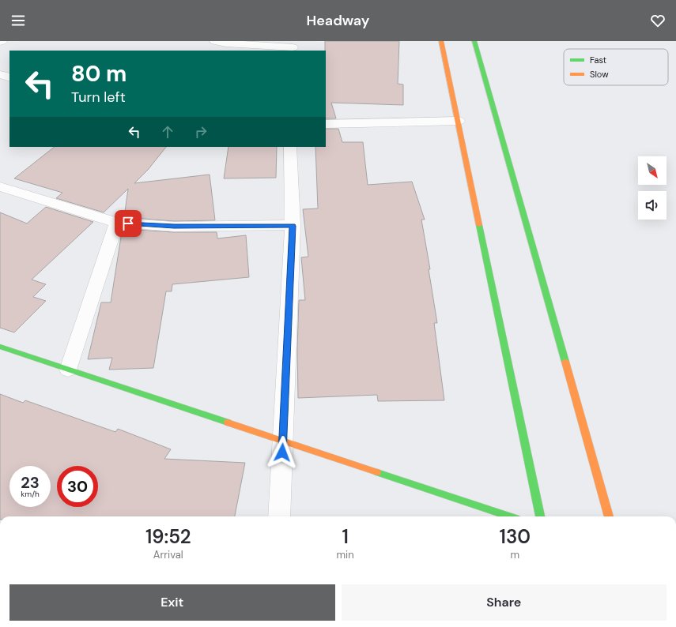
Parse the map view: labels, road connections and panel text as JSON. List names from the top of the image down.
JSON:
{
  "legend": ["Fast", "Slow"],
  "north": "bottom right",
  "page": {
    "header": "Headway",
    "turn": ["80 m", "Turn left"],
    "speed": "23 km/h",
    "limit": "30",
    "eta": [
      "19:52",
      "Arrival",
      "1",
      "min",
      "130",
      "m"
    ],
    "buttons": ["Exit", "Share"]
  }
}
